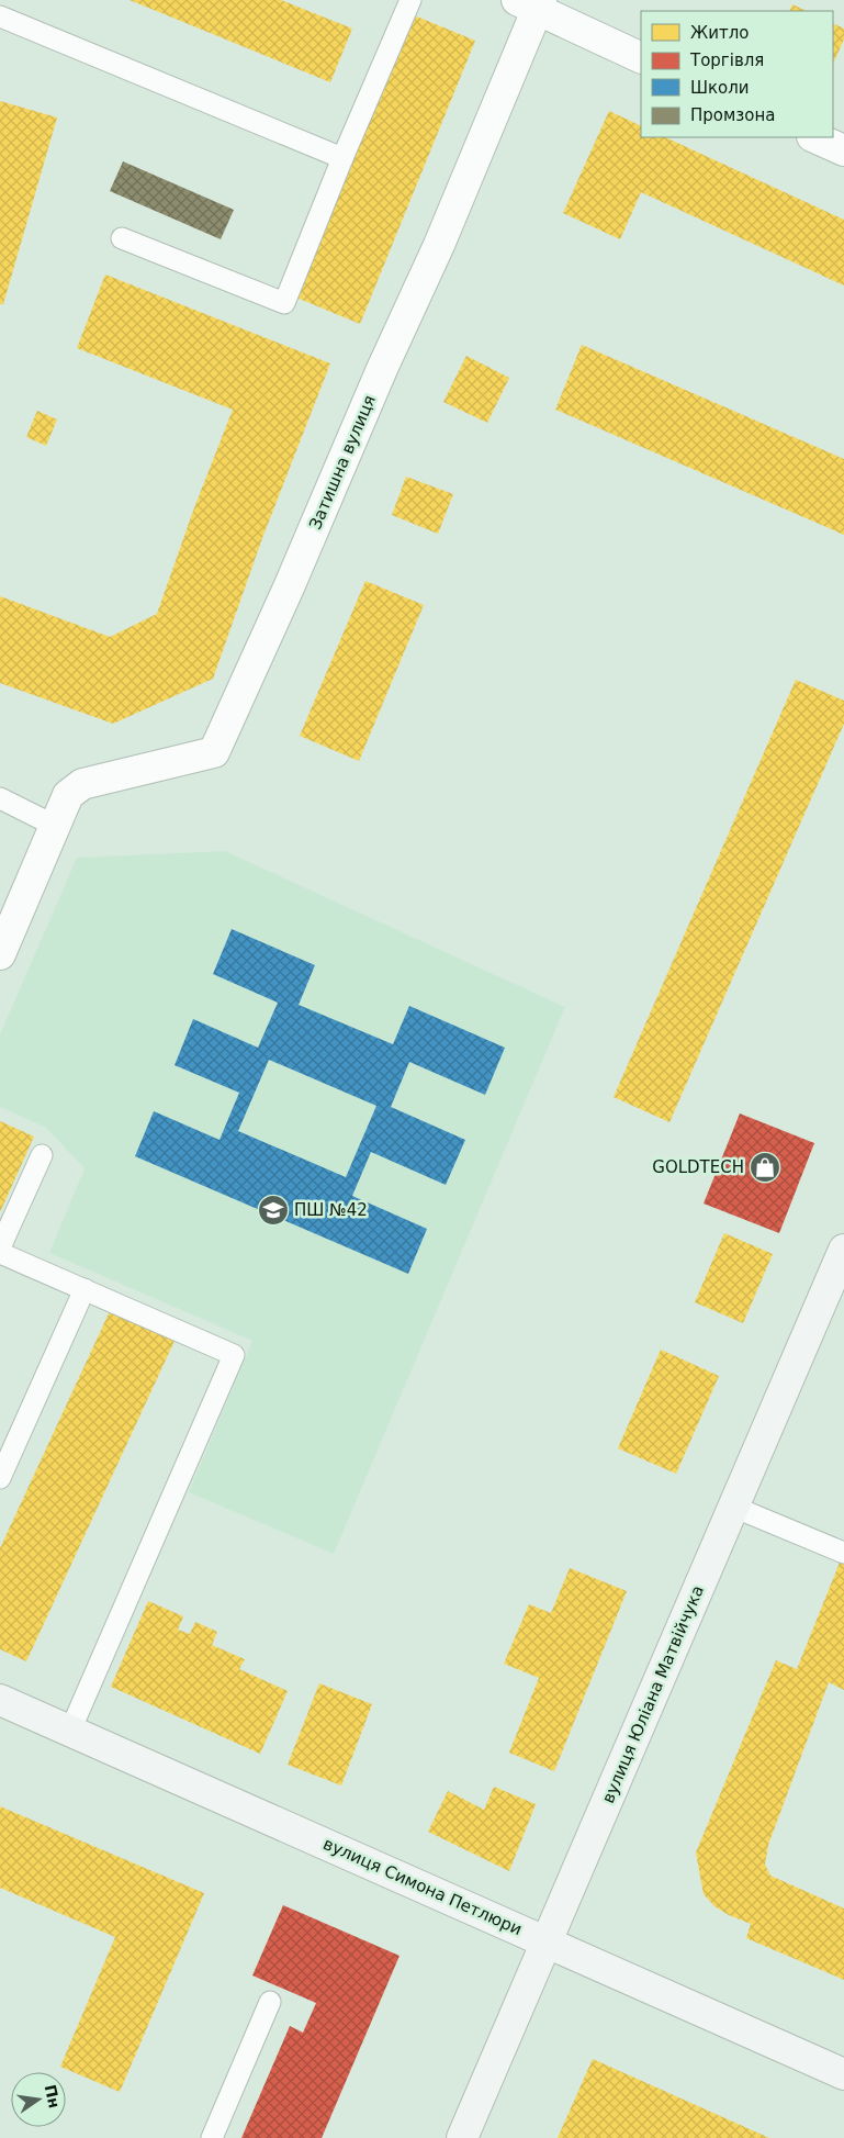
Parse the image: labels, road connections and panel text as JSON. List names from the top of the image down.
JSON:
{
  "streets": {
    "street": ["Затишна вулиця", "вулиця Юліана Матвійчука", "вулиця Симона Петлюри"]
  },
  "crossings": [
    ["вулиця Юліана Матвійчука", "вулиця Симона Петлюри"]
  ],
  "places": {
    "shop": ["GOLDTECH"],
    "school or university": ["ПШ №42"]
  },
  "legend": [
    "Житло",
    "Торгівля",
    "Школи",
    "Промзона"
  ],
  "north": "right"
}
